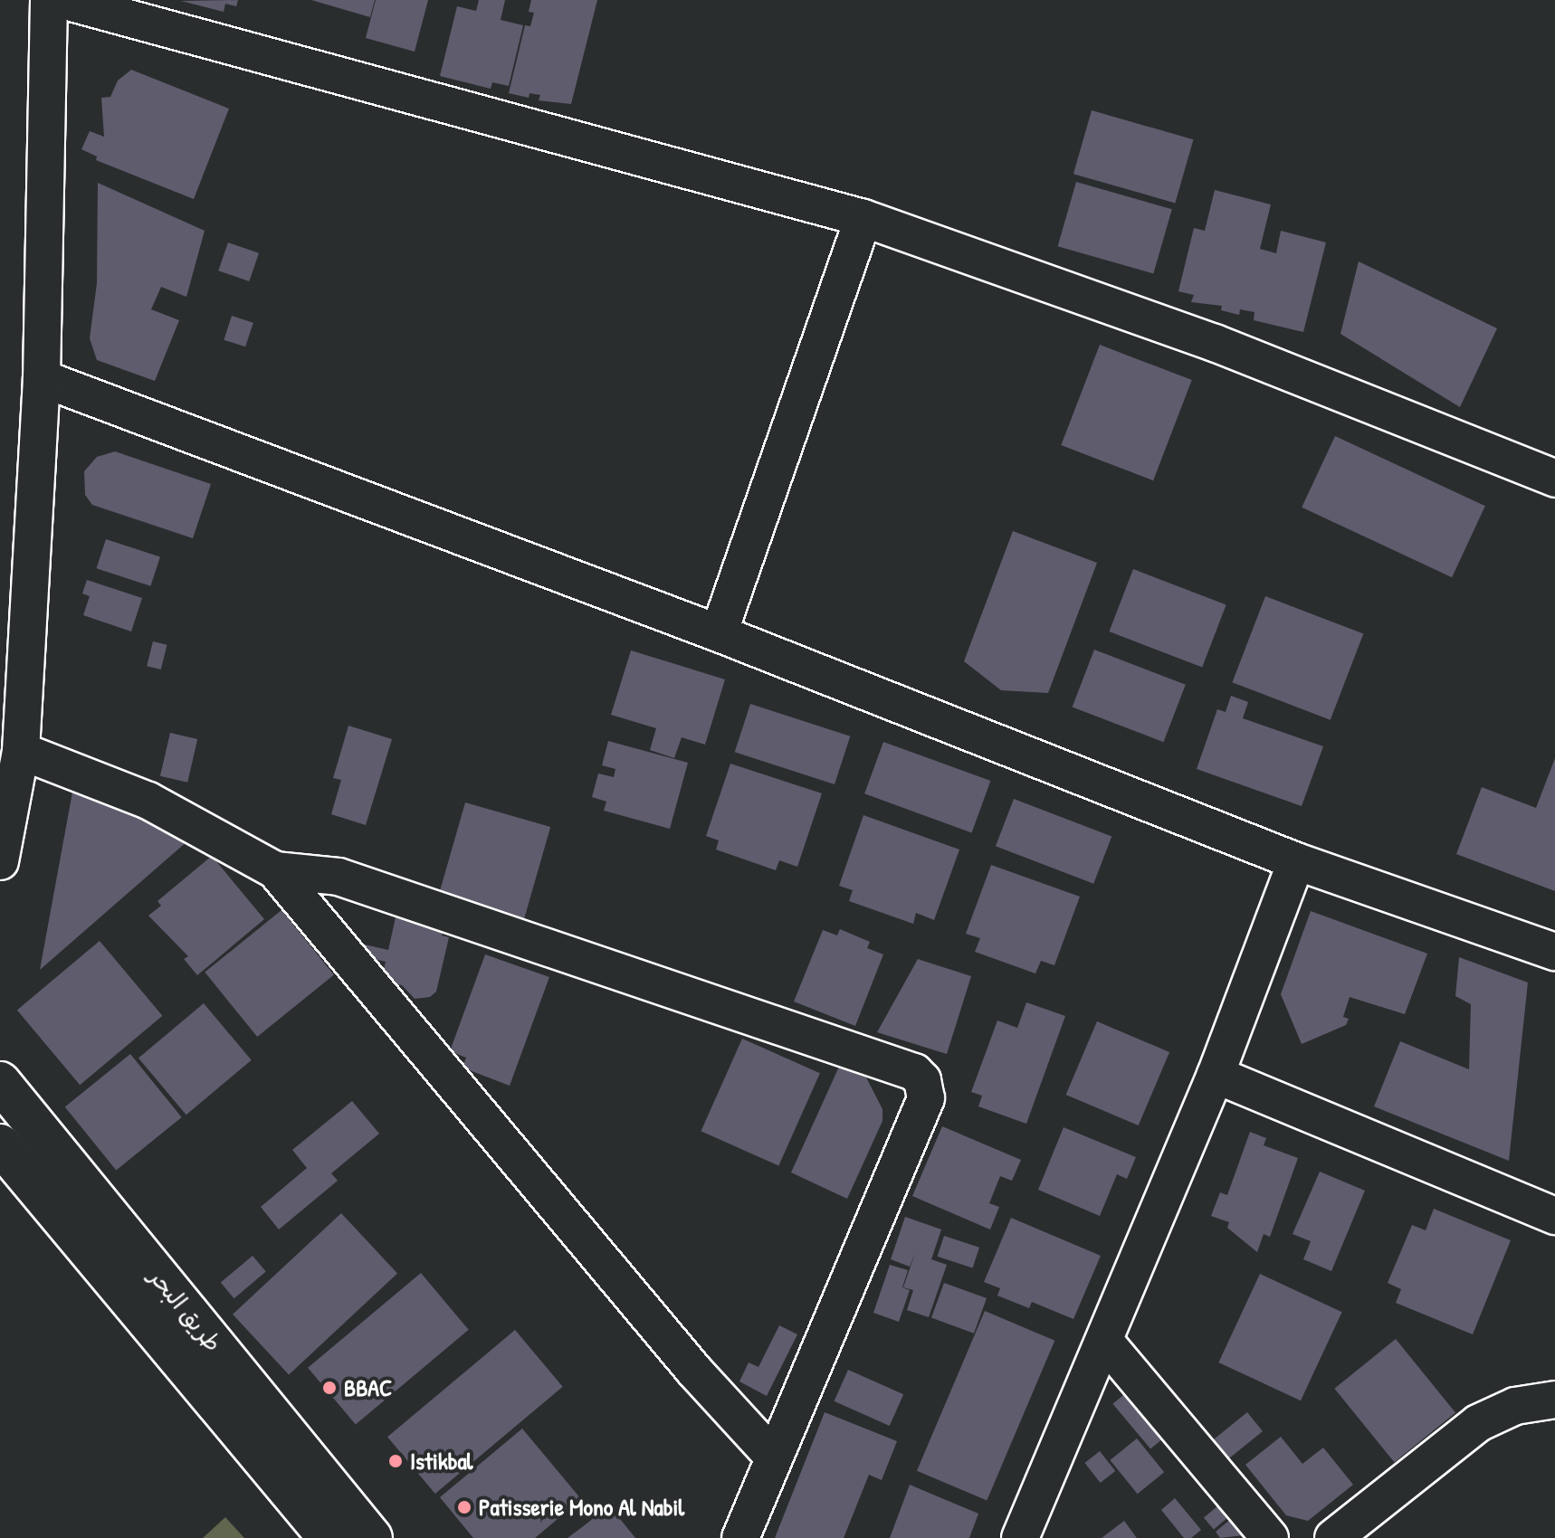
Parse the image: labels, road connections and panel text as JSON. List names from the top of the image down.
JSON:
{
  "streets": {
    "highway": ["طريق البحر"]
  },
  "places": ["BBAC", "Istikbal", "Patisserie Mono Al Nabil"]
}
